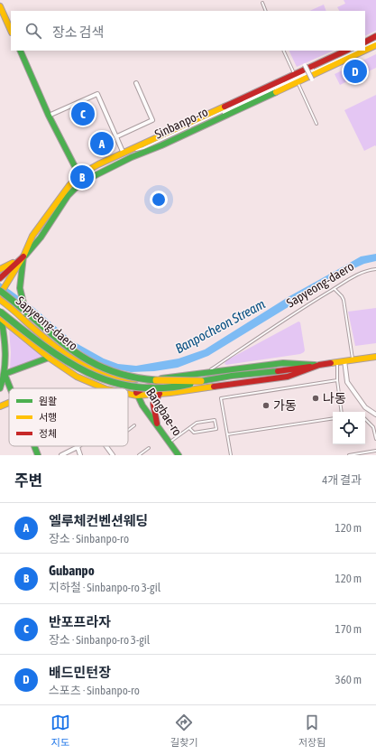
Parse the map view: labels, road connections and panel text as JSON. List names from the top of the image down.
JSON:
{
  "streets": {
    "main road": ["Sinbanpo-ro", "Sapyeong-daero", "Bangbae-ro"]
  },
  "crossings": [
    ["Sinbanpo-ro", "Sapyeong-daero"],
    ["Sapyeong-daero", "Bangbae-ro"]
  ],
  "water": ["Banpocheon Stream"],
  "places": ["나동", "가동"],
  "legend": ["원활", "서행", "정체"],
  "page": {
    "search": "장소 검색",
    "pins": [
      "D",
      "C",
      "A",
      "B"
    ],
    "heading": ["주변", "4개 결과"],
    "list": [
      {
        "mark": "A",
        "name": "엘루체컨벤션웨딩",
        "note": "장소 · Sinbanpo-ro",
        "value": "120 m"
      },
      {
        "mark": "B",
        "name": "Gubanpo",
        "note": "지하철 · Sinbanpo-ro 3-gil",
        "value": "120 m"
      },
      {
        "mark": "C",
        "name": "반포프라자",
        "note": "장소 · Sinbanpo-ro 3-gil",
        "value": "170 m"
      },
      {
        "mark": "D",
        "name": "배드민턴장",
        "note": "스포츠 · Sinbanpo-ro",
        "value": "360 m"
      }
    ],
    "nav": ["지도", "길찾기", "저장됨"]
  }
}
